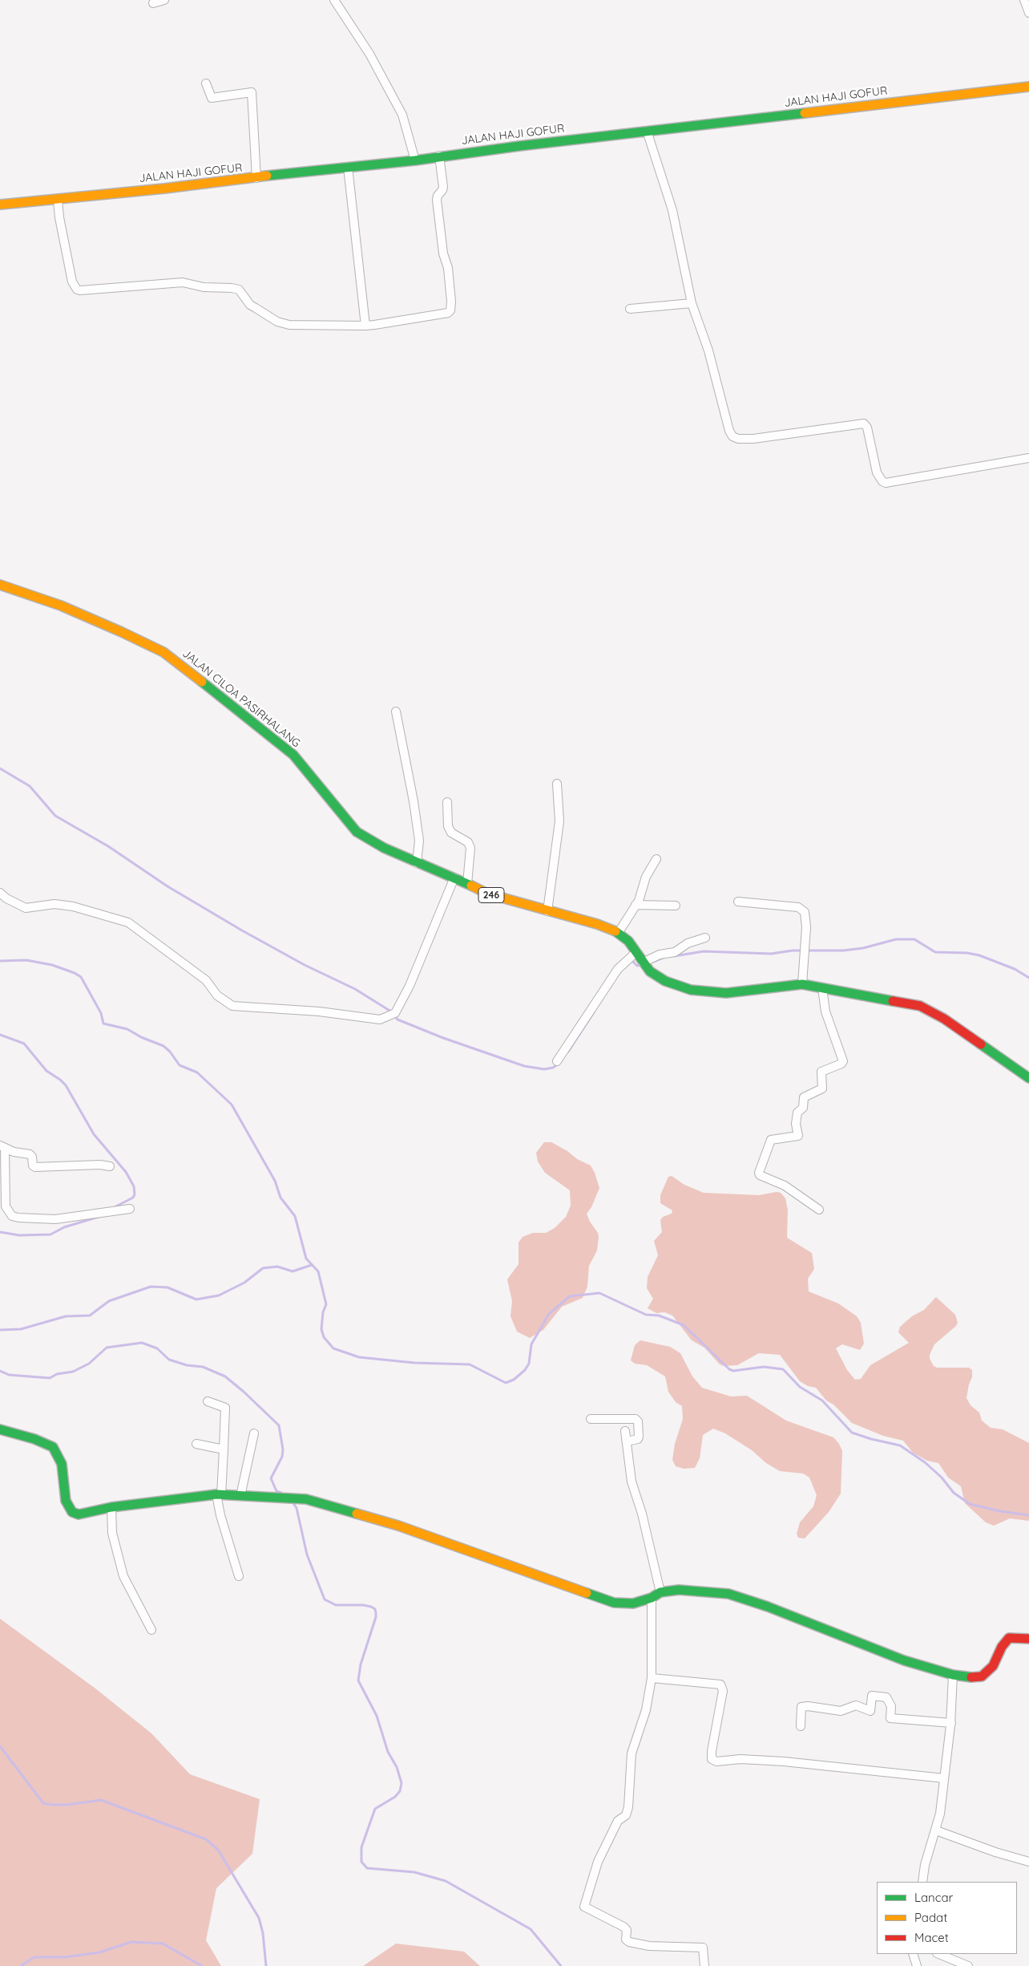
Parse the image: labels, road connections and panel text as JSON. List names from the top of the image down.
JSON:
{
  "streets": {
    "street": ["JALAN HAJI GOFUR", "JALAN CILOA PASIRHALANG", "246"]
  },
  "legend": ["Lancar", "Padat", "Macet"]
}
